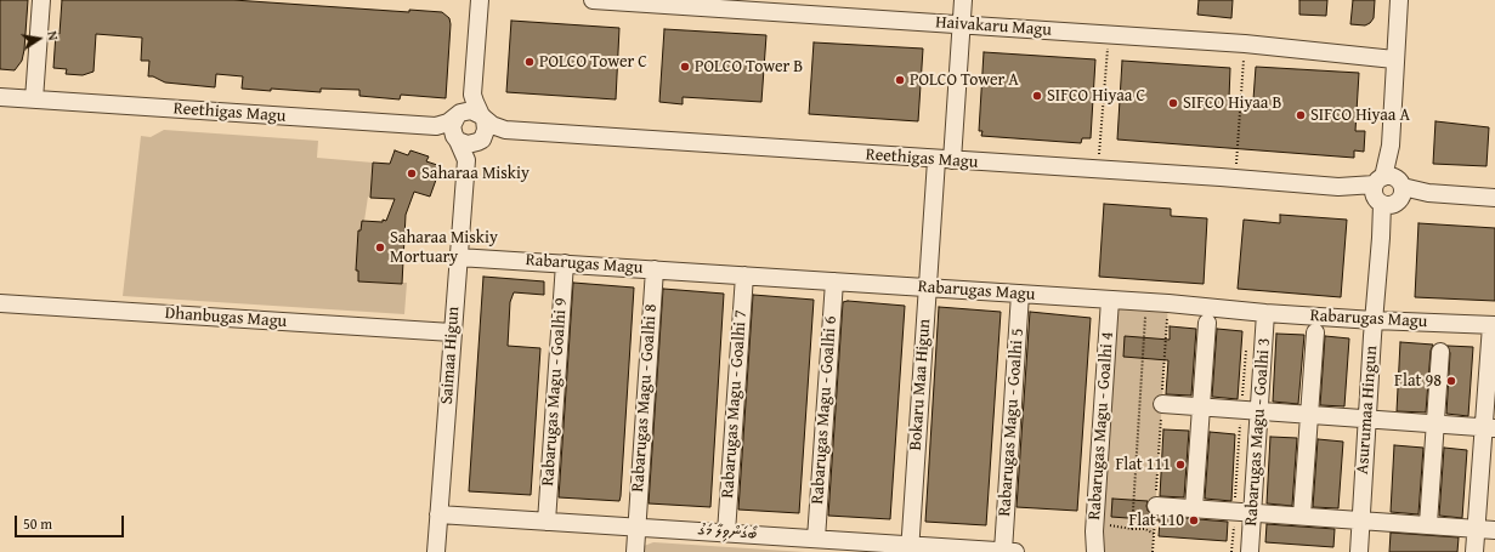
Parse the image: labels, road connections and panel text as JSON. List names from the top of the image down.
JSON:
{
  "streets": {
    "street": [
      "Haivakaru Magu",
      "Reethigas Magu",
      "Rabarugas Magu",
      "Dhanbugas Magu",
      "Saimaa Higun",
      "Bokaru Maa Higun",
      "Rabarugas Magu - Goalhi 9",
      "Rabarugas Magu - Goalhi 8",
      "Rabarugas Magu - Goalhi 7",
      "Rabarugas Magu - Goalhi 6",
      "Asurumaa Hingun",
      "Rabarugas Magu - Goalhi 5",
      "Rabarugas Magu - Goalhi 4",
      "Rabarugas Magu - Goalhi 3",
      "ބޯގަންވިލާ މަގު"
    ]
  },
  "crossings": [
    ["Haivakaru Magu", "Bokaru Maa Higun"],
    ["Haivakaru Magu", "Asurumaa Hingun"],
    ["Reethigas Magu", "Saimaa Higun"],
    ["Reethigas Magu", "Bokaru Maa Higun"],
    ["Reethigas Magu", "Asurumaa Hingun"],
    ["Rabarugas Magu", "Saimaa Higun"],
    ["Rabarugas Magu", "Bokaru Maa Higun"],
    ["Rabarugas Magu", "Rabarugas Magu - Goalhi 9"],
    ["Rabarugas Magu", "Rabarugas Magu - Goalhi 8"],
    ["Rabarugas Magu", "Rabarugas Magu - Goalhi 7"],
    ["Rabarugas Magu", "Rabarugas Magu - Goalhi 6"],
    ["Rabarugas Magu", "Asurumaa Hingun"],
    ["Rabarugas Magu", "Rabarugas Magu - Goalhi 5"],
    ["Rabarugas Magu", "Rabarugas Magu - Goalhi 4"],
    ["Rabarugas Magu", "Rabarugas Magu - Goalhi 3"],
    ["Dhanbugas Magu", "Saimaa Higun"],
    ["Saimaa Higun", "ބޯގަންވިލާ މަގު"],
    ["Bokaru Maa Higun", "ބޯގަންވިލާ މަގު"],
    ["Rabarugas Magu - Goalhi 9", "ބޯގަންވިލާ މަގު"],
    ["Rabarugas Magu - Goalhi 8", "ބޯގަންވިލާ މަގު"],
    ["Rabarugas Magu - Goalhi 7", "ބޯގަންވިލާ މަގު"],
    ["Rabarugas Magu - Goalhi 6", "ބޯގަންވިލާ މަގު"],
    ["Rabarugas Magu - Goalhi 5", "ބޯގަންވިލާ މަގު"]
  ],
  "places": [
    "POLCO Tower C",
    "POLCO Tower B",
    "POLCO Tower A",
    "SIFCO Hiyaa C",
    "SIFCO Hiyaa B",
    "SIFCO Hiyaa A",
    "Saharaa Miskiy",
    "Saharaa Miskiy Mortuary",
    "Flat 98",
    "Flat 111",
    "Flat 110"
  ],
  "scale_bar": "50 m",
  "north": "right"
}
